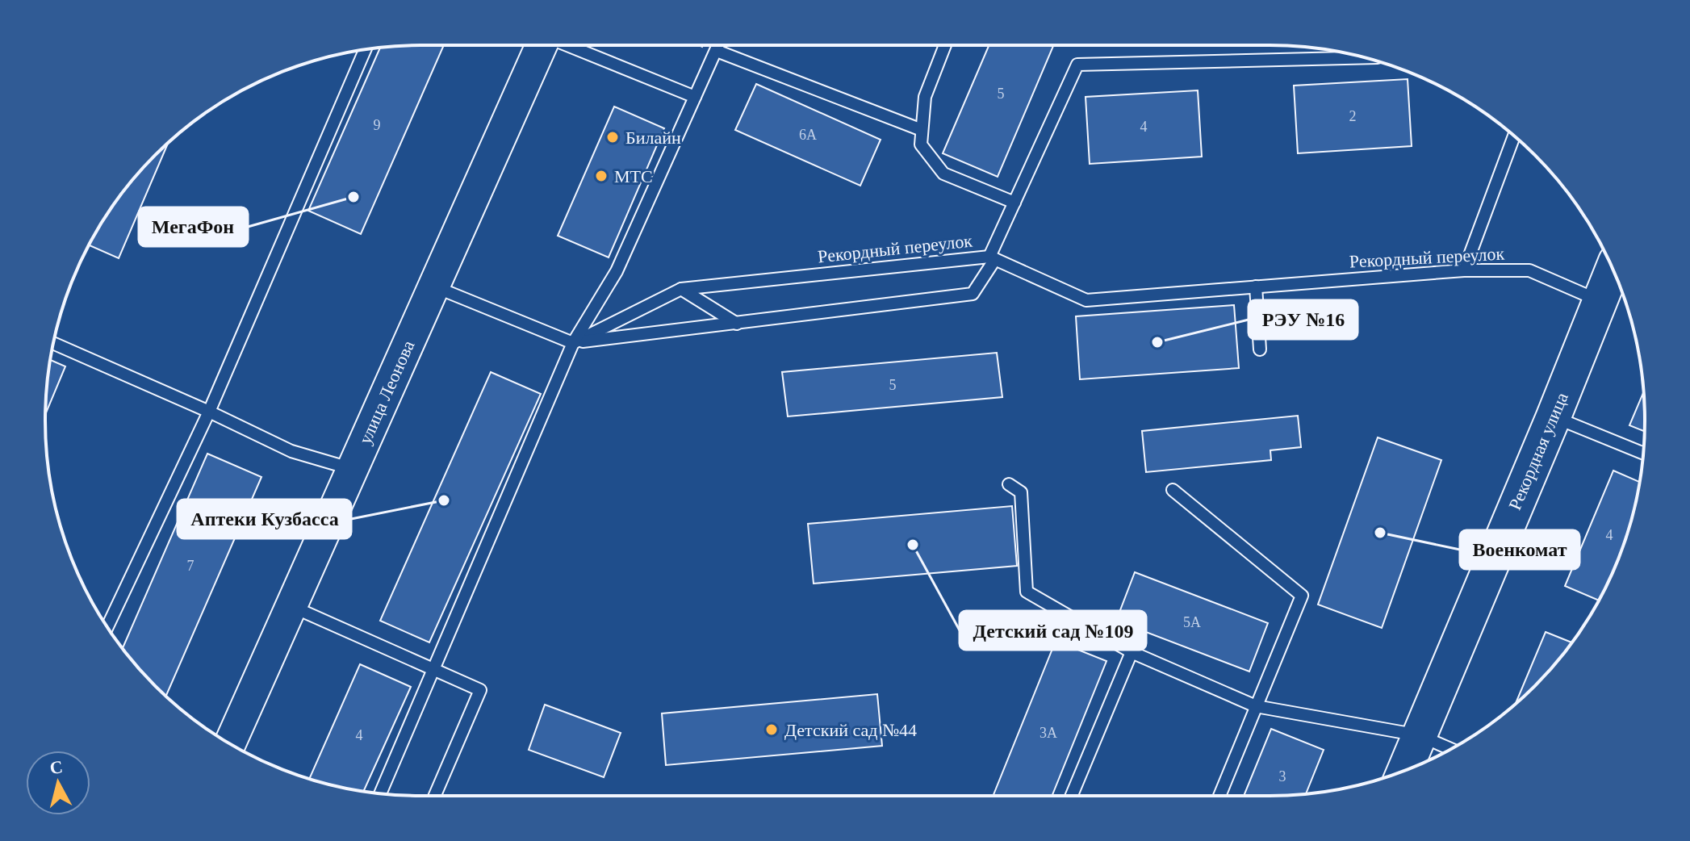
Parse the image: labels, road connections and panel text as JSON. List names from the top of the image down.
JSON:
{
  "streets": {
    "main road": ["Рекордная улица"],
    "street": ["улица Леонова"],
    "lane": ["Рекордный переулок"]
  },
  "crossings": [
    ["Рекордный переулок", "Рекордная улица"]
  ],
  "places": [
    "Билайн",
    "МТС",
    "МегаФон",
    "РЭУ №16",
    "Аптеки Кузбасса",
    "Военкомат",
    "Детский сад №109",
    "Детский сад №44"
  ],
  "house_numbers": [
    "5",
    "2",
    "9",
    "4",
    "6А",
    "5",
    "4",
    "7",
    "5А",
    "3А",
    "4",
    "3"
  ],
  "north": "top"
}
